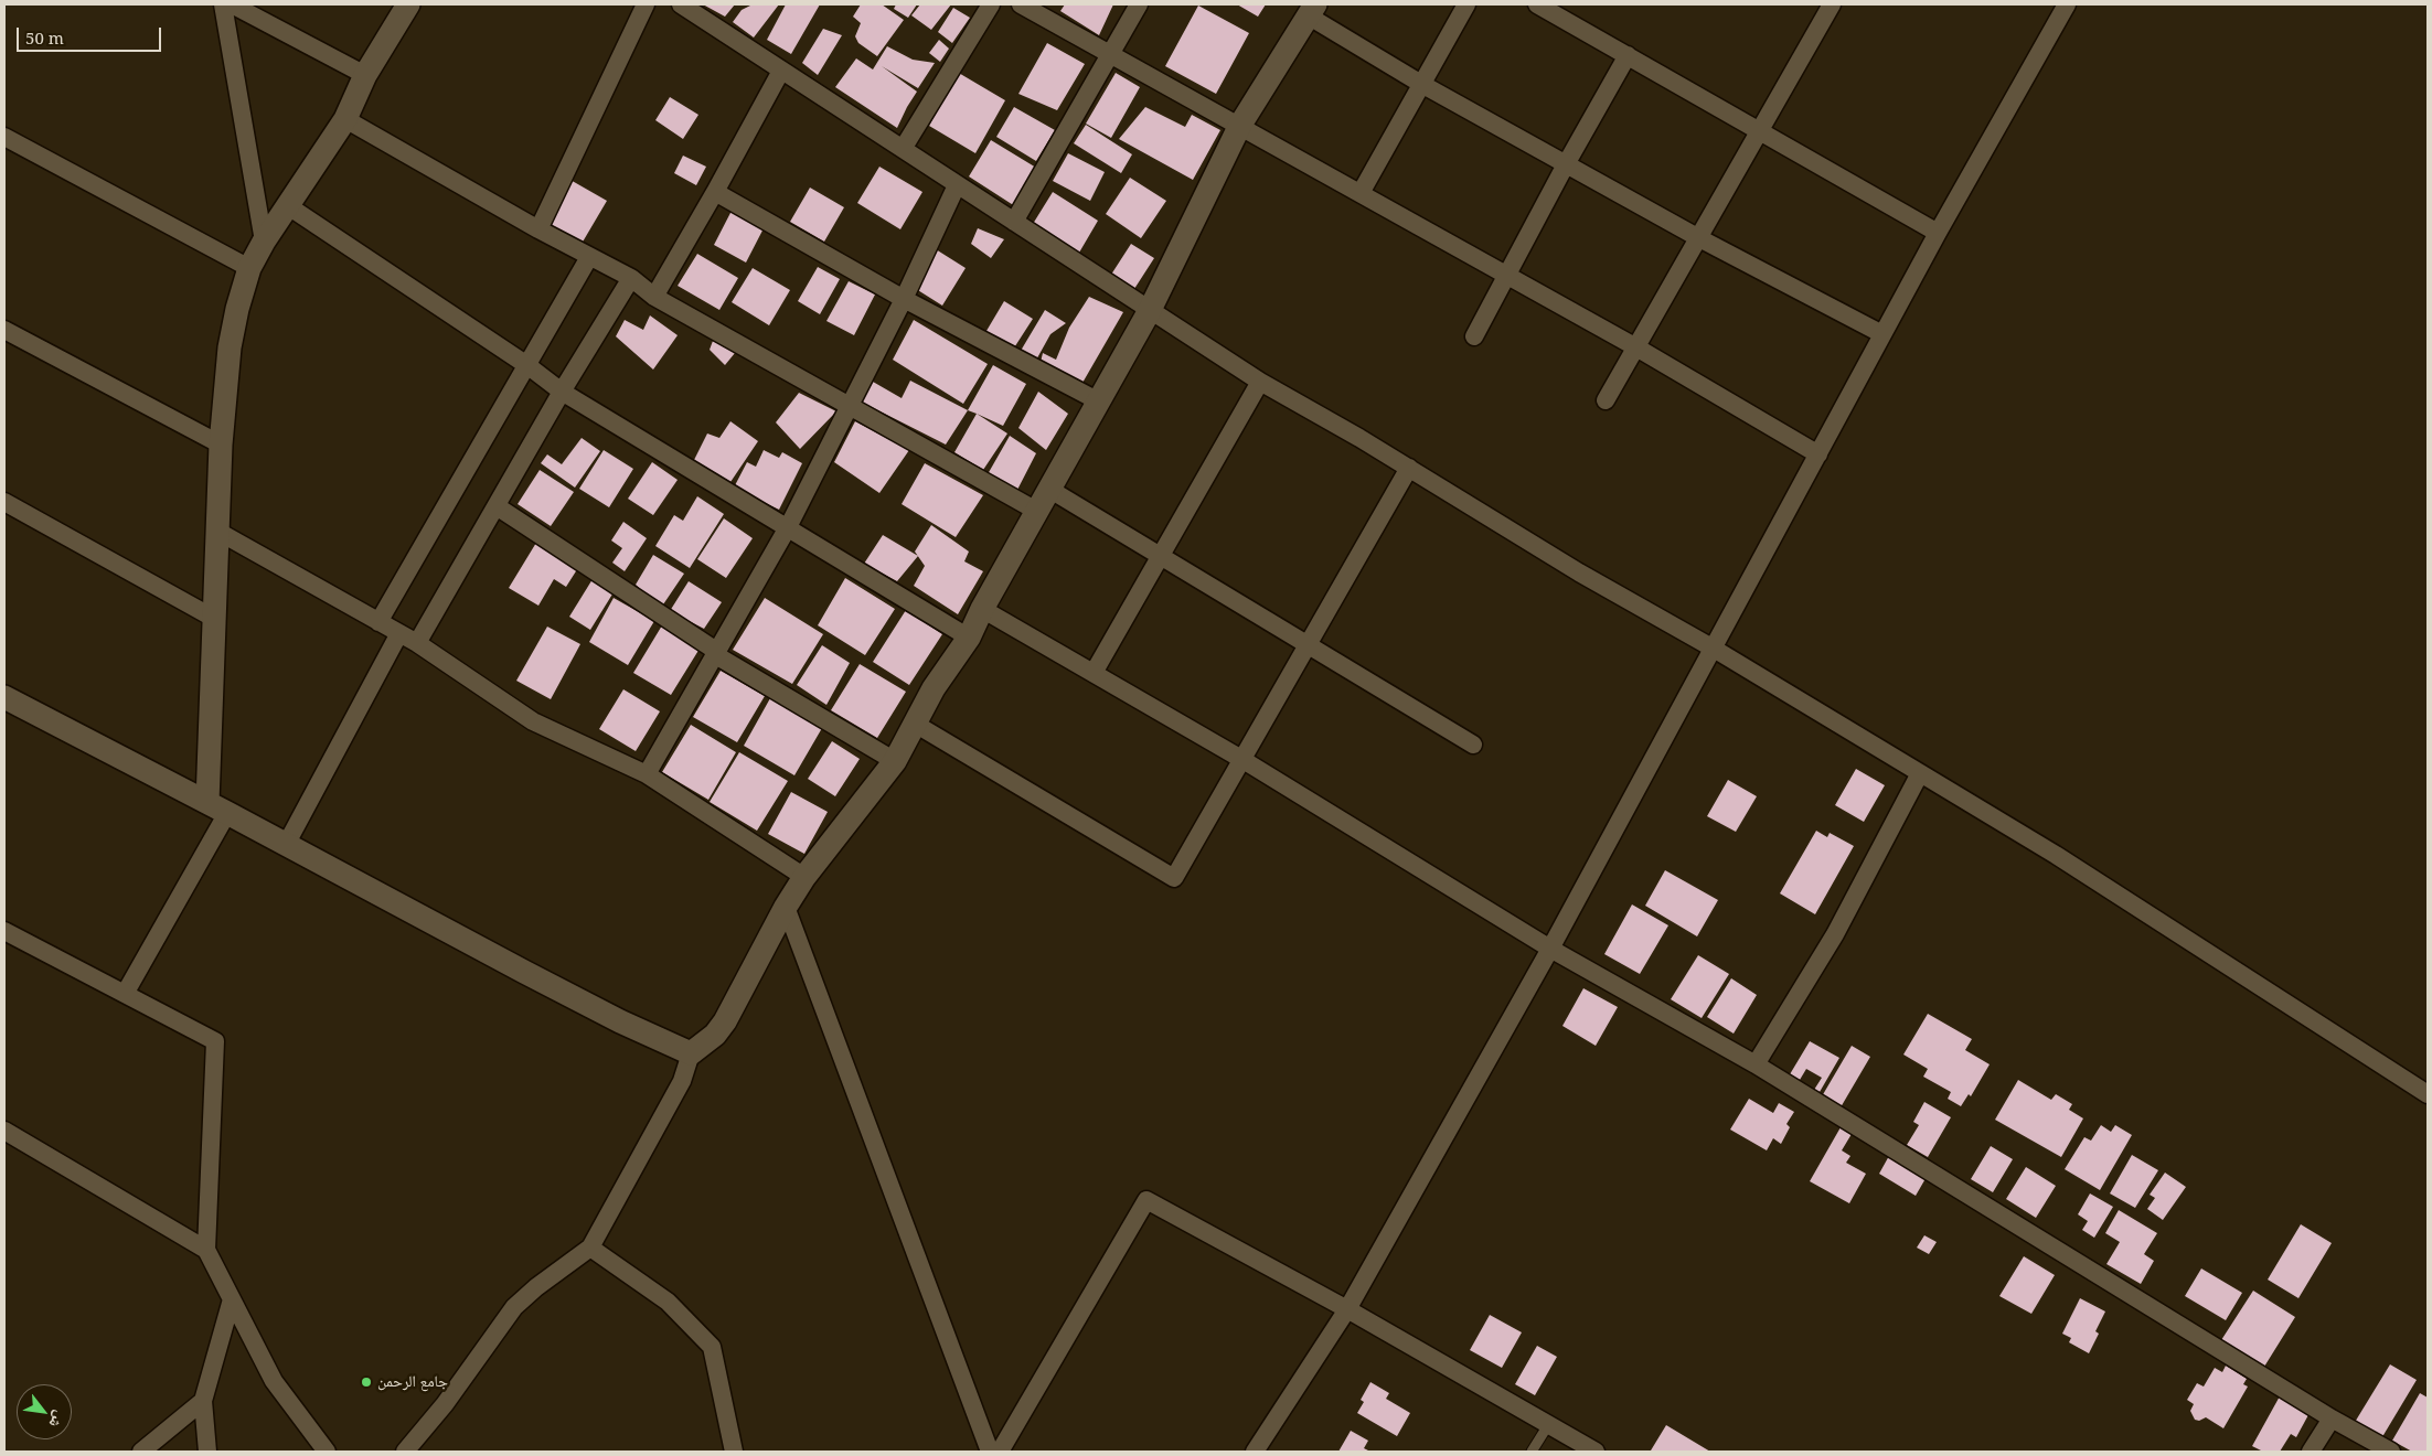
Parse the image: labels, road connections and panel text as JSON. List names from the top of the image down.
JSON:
{
  "places": ["جامع الرحمن"],
  "scale_bar": "50 m",
  "north": "bottom right"
}
